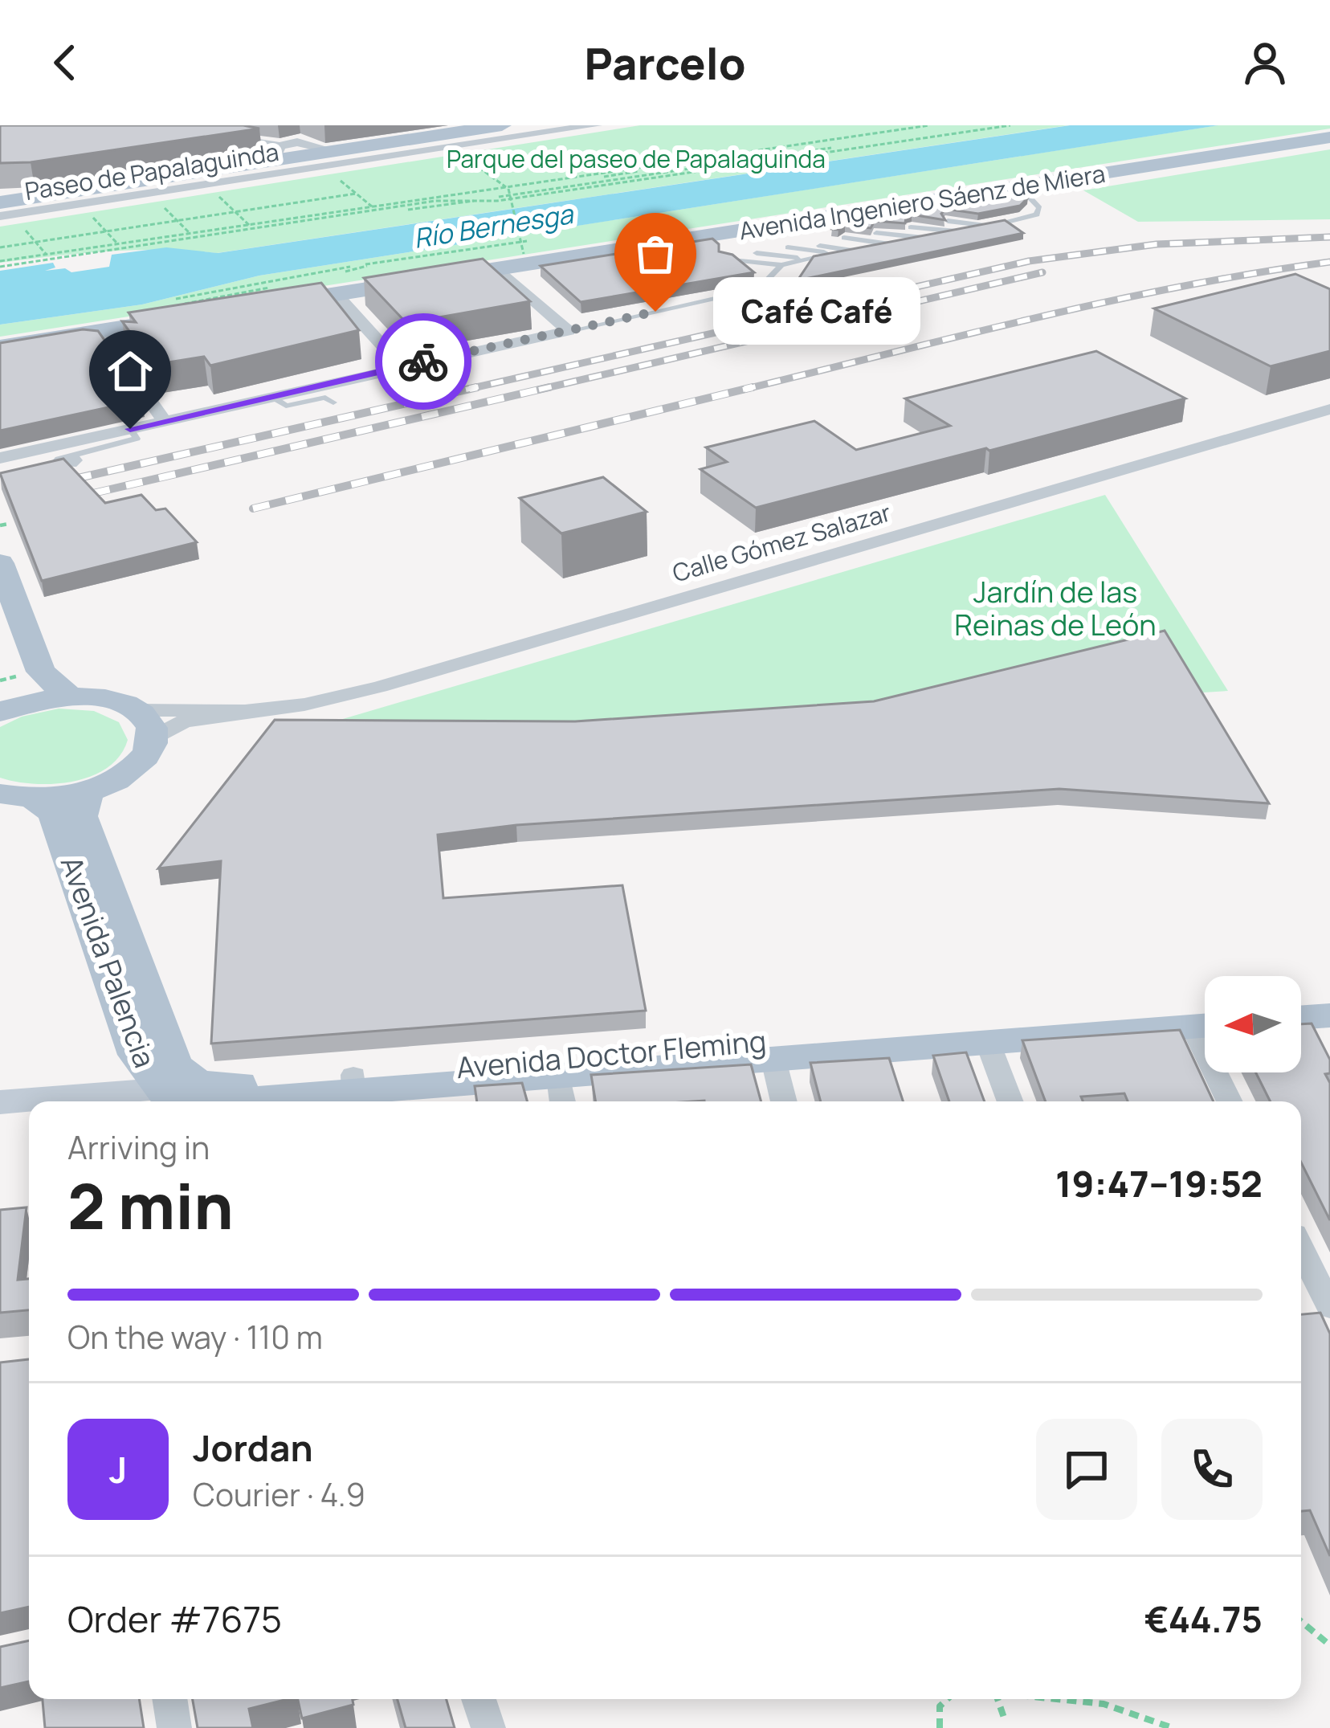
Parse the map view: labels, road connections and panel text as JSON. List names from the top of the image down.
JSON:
{
  "streets": {
    "main road": ["Avenida Ingeniero Sáenz de Miera", "Avenida Palencia", "Avenida Doctor Fleming"],
    "street": ["Paseo de Papalaguinda", "Calle Gómez Salazar"]
  },
  "crossings": [
    ["Avenida Palencia", "Avenida Doctor Fleming"]
  ],
  "water": ["Río Bernesga"],
  "parks": ["Parque del paseo de Papalaguinda", "Jardín de las Reinas de León"],
  "places": ["Café Café"],
  "north": "left",
  "page": {
    "header": "Parcelo",
    "bubble": "Café Café",
    "heading": ["2 min", "Arriving in", "19:47–19:52"],
    "panel": [
      "Jordan",
      "Courier · 4.9",
      "Order #7675",
      "€44.75"
    ],
    "bar": "On the way · 110 m",
    "round": "J"
  }
}
